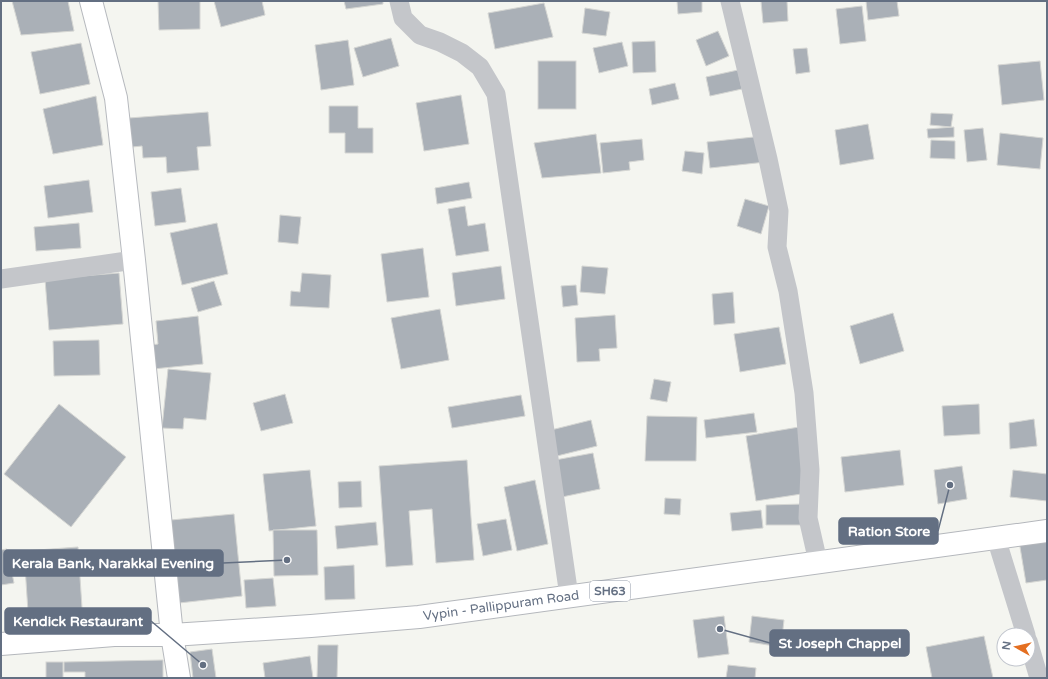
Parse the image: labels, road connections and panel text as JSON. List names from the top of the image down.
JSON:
{
  "streets": {
    "main road": ["SH63", "Vypin - Pallippuram Road"]
  },
  "places": [
    "Ration Store",
    "Kerala Bank, Narakkal Evening",
    "St Joseph Chappel",
    "Kendick Restaurant"
  ],
  "north": "left"
}
